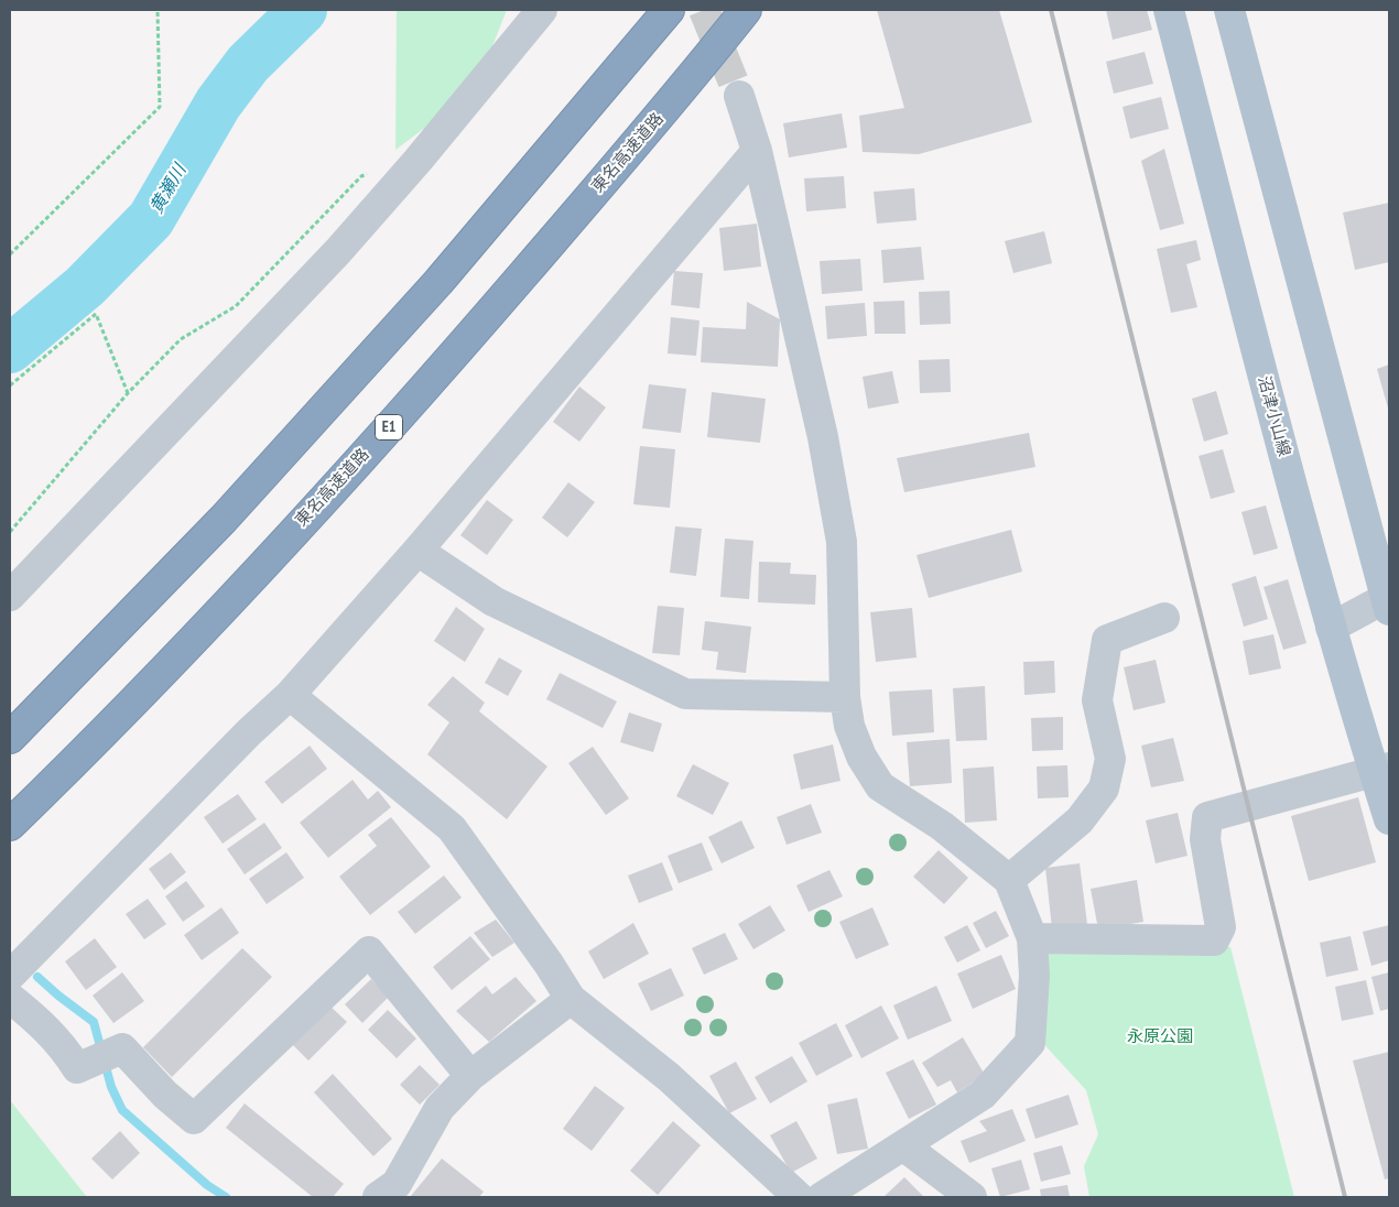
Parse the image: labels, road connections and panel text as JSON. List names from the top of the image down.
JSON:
{
  "streets": {
    "highway": ["東名高速道路", "E1"],
    "main road": ["沼津小山線"]
  },
  "water": ["黄瀬川"],
  "parks": ["永原公園"]
}
